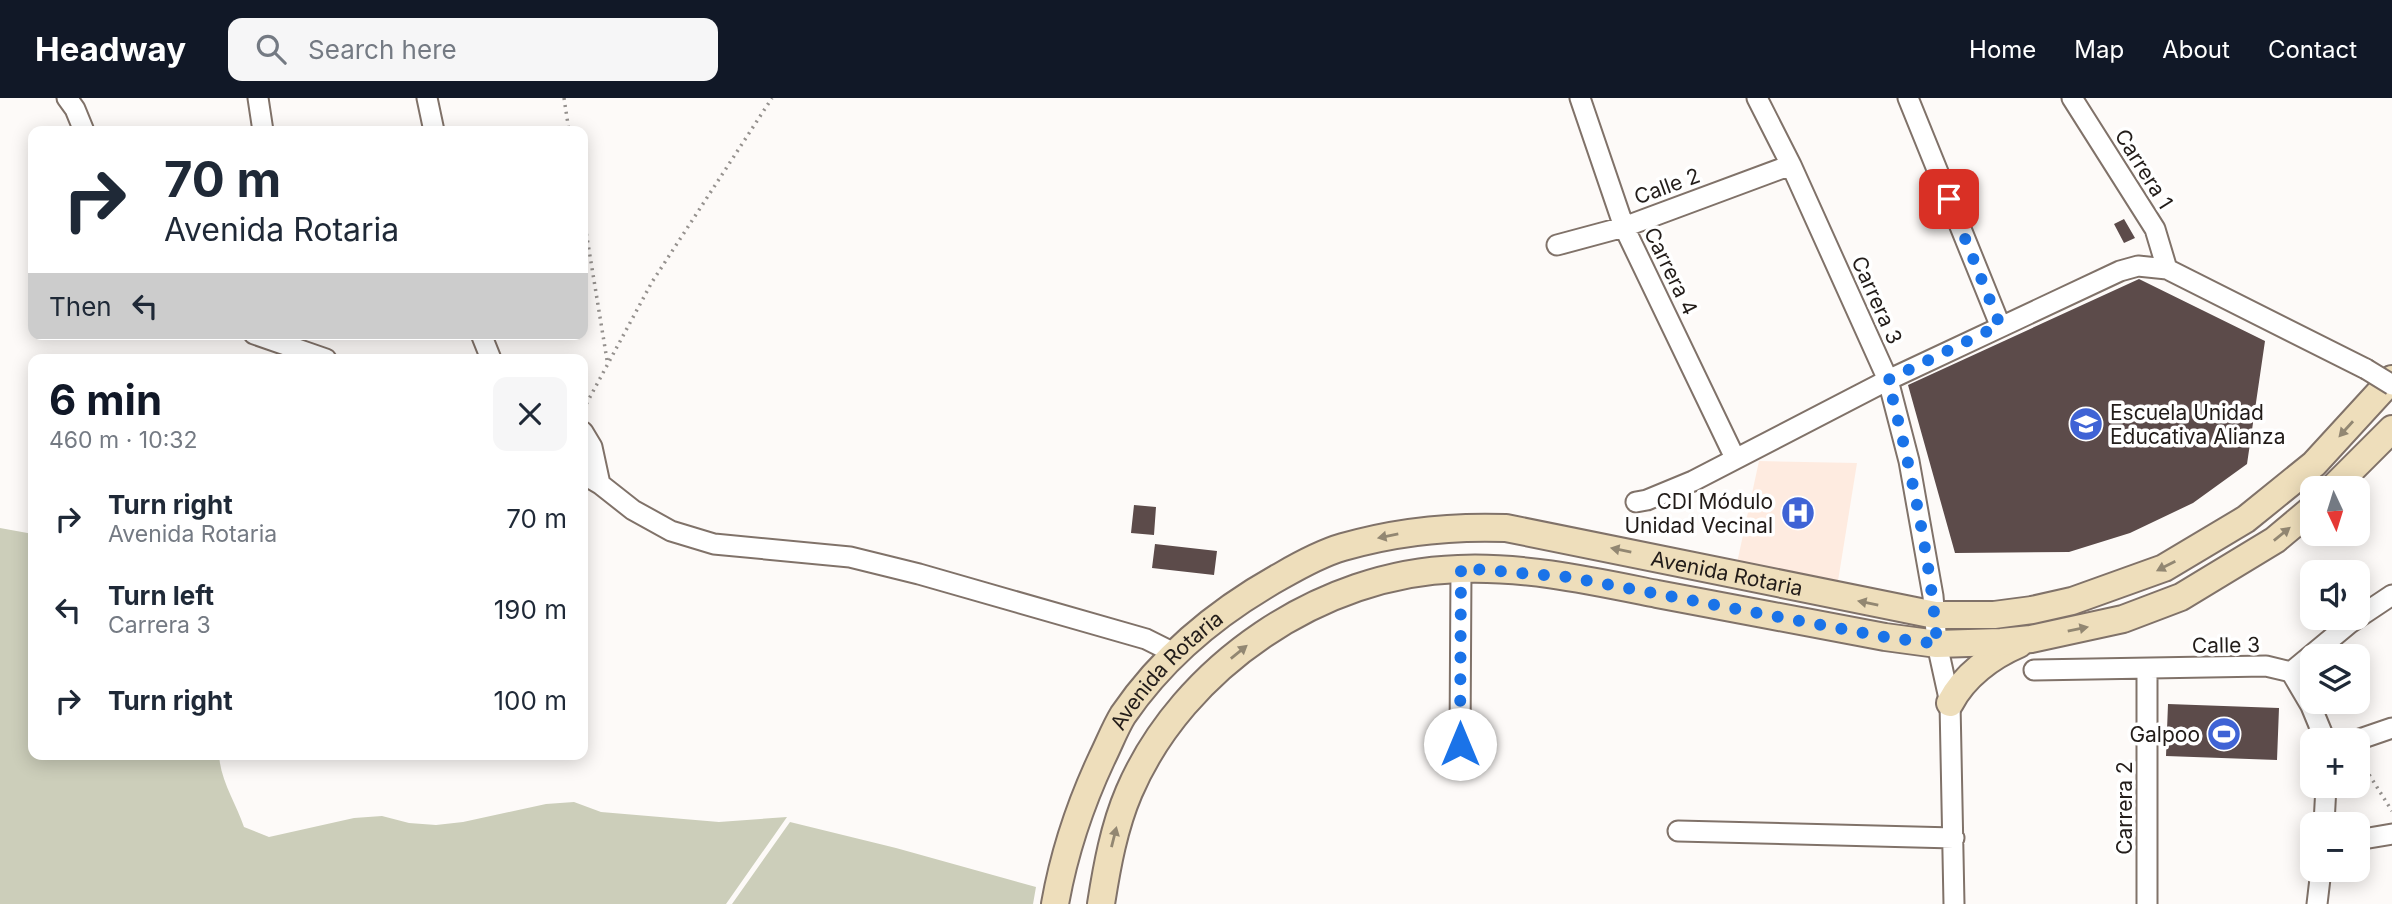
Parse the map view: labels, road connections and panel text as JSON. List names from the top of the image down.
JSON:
{
  "streets": {
    "main road": ["Avenida Rotaria"],
    "street": [
      "Carrera 1",
      "Calle 2",
      "Carrera 4",
      "Carrera 3",
      "Calle 3",
      "Carrera 2"
    ]
  },
  "crossings": [
    ["Calle 2", "Carrera 4"],
    ["Calle 2", "Carrera 3"],
    ["Carrera 3", "Avenida Rotaria"],
    ["Calle 3", "Carrera 2"]
  ],
  "places": {
    "school or university": ["Escuela Unidad Educativa Alianza"],
    "hospital": ["CDI Módulo Unidad Vecinal"],
    "sports": ["Galpoo"]
  },
  "north": "bottom",
  "page": {
    "header": "Headway",
    "search": "Search here",
    "nav": [
      "Home",
      "Map",
      "About",
      "Contact"
    ],
    "turn": ["70 m", "Avenida Rotaria"],
    "then": "Then",
    "heading": ["6 min", "460 m · 10:32"],
    "list": [
      {
        "name": "Turn right",
        "note": "Avenida Rotaria",
        "value": "70 m"
      },
      {
        "name": "Turn left",
        "note": "Carrera 3",
        "value": "190 m"
      },
      {
        "name": "Turn right",
        "value": "100 m"
      }
    ],
    "map_buttons": ["+", "−"]
  }
}
